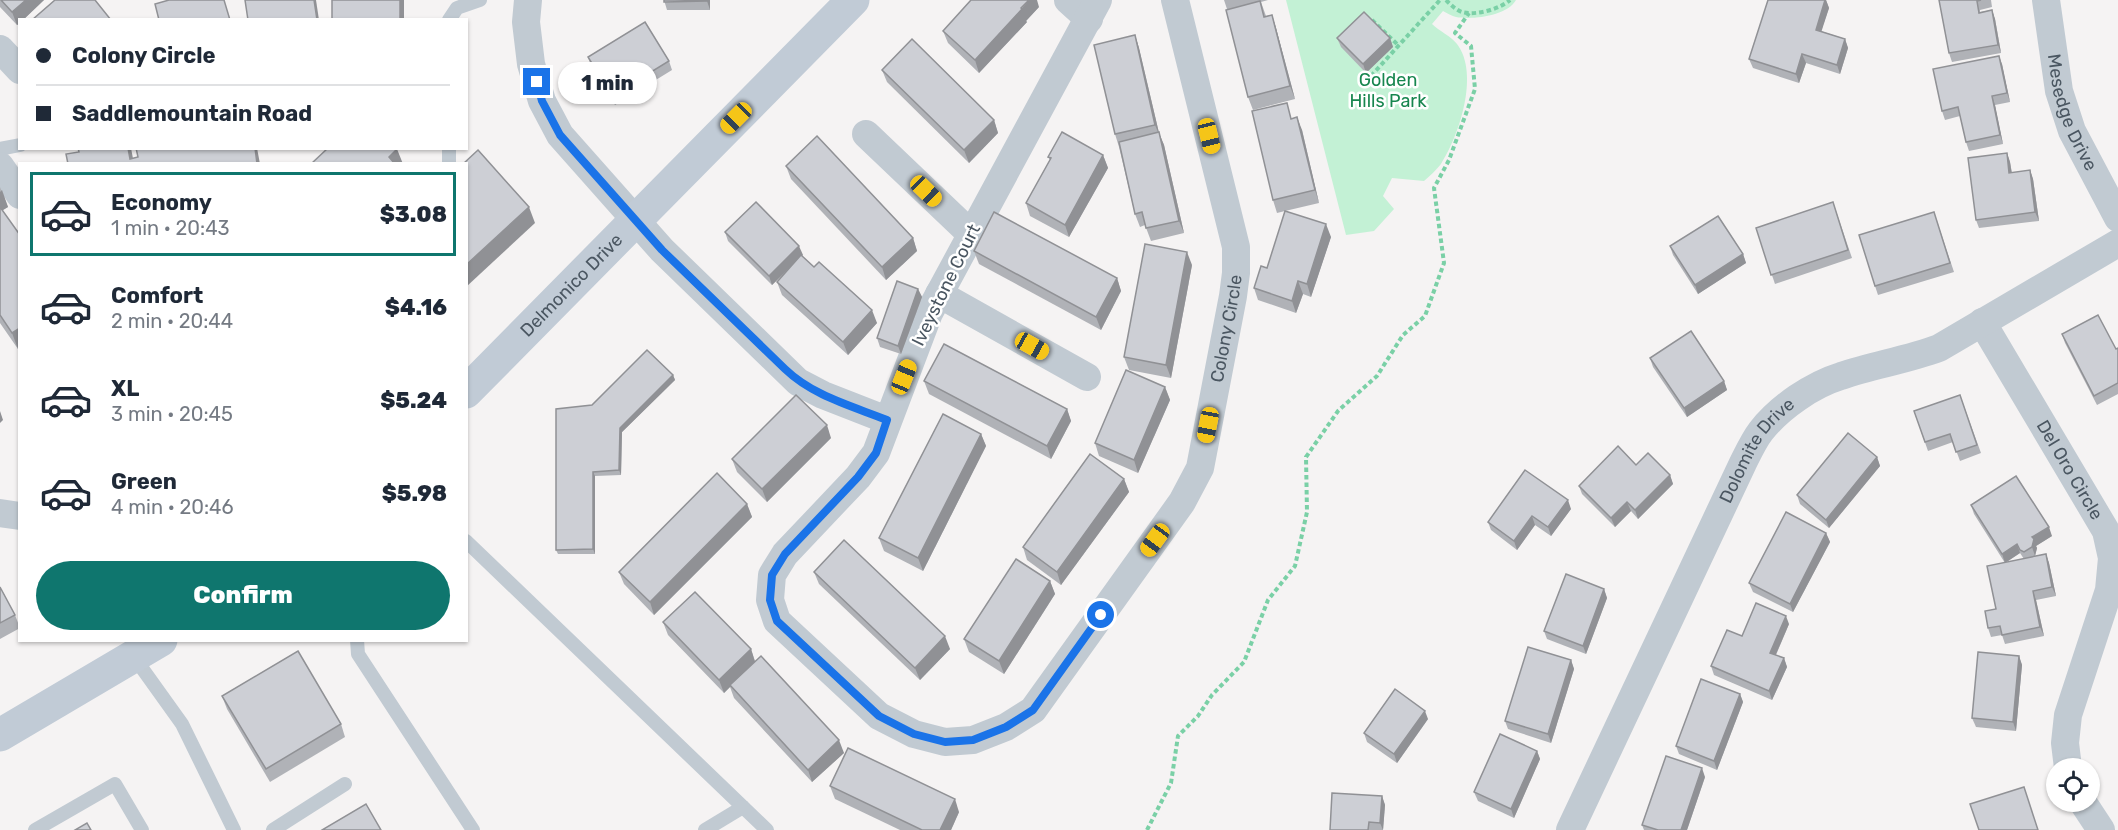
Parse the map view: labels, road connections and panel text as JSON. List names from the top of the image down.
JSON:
{
  "streets": {
    "street": [
      "Mesedge Drive",
      "Delmonico Drive",
      "Iveystone Court",
      "Colony Circle",
      "Dolomite Drive",
      "Del Oro Circle"
    ]
  },
  "crossings": [
    ["Iveystone Court", "Colony Circle"],
    ["Dolomite Drive", "Del Oro Circle"]
  ],
  "parks": ["Golden Hills Park"],
  "page": {
    "banner": ["Colony Circle", "Saddlemountain Road"],
    "bubble": "1 min",
    "list": [
      {
        "name": "Economy",
        "note": "1 min · 20:43",
        "value": "$3.08"
      },
      {
        "name": "Comfort",
        "note": "2 min · 20:44",
        "value": "$4.16"
      },
      {
        "name": "XL",
        "note": "3 min · 20:45",
        "value": "$5.24"
      },
      {
        "name": "Green",
        "note": "4 min · 20:46",
        "value": "$5.98"
      }
    ],
    "buttons": "Confirm"
  }
}
